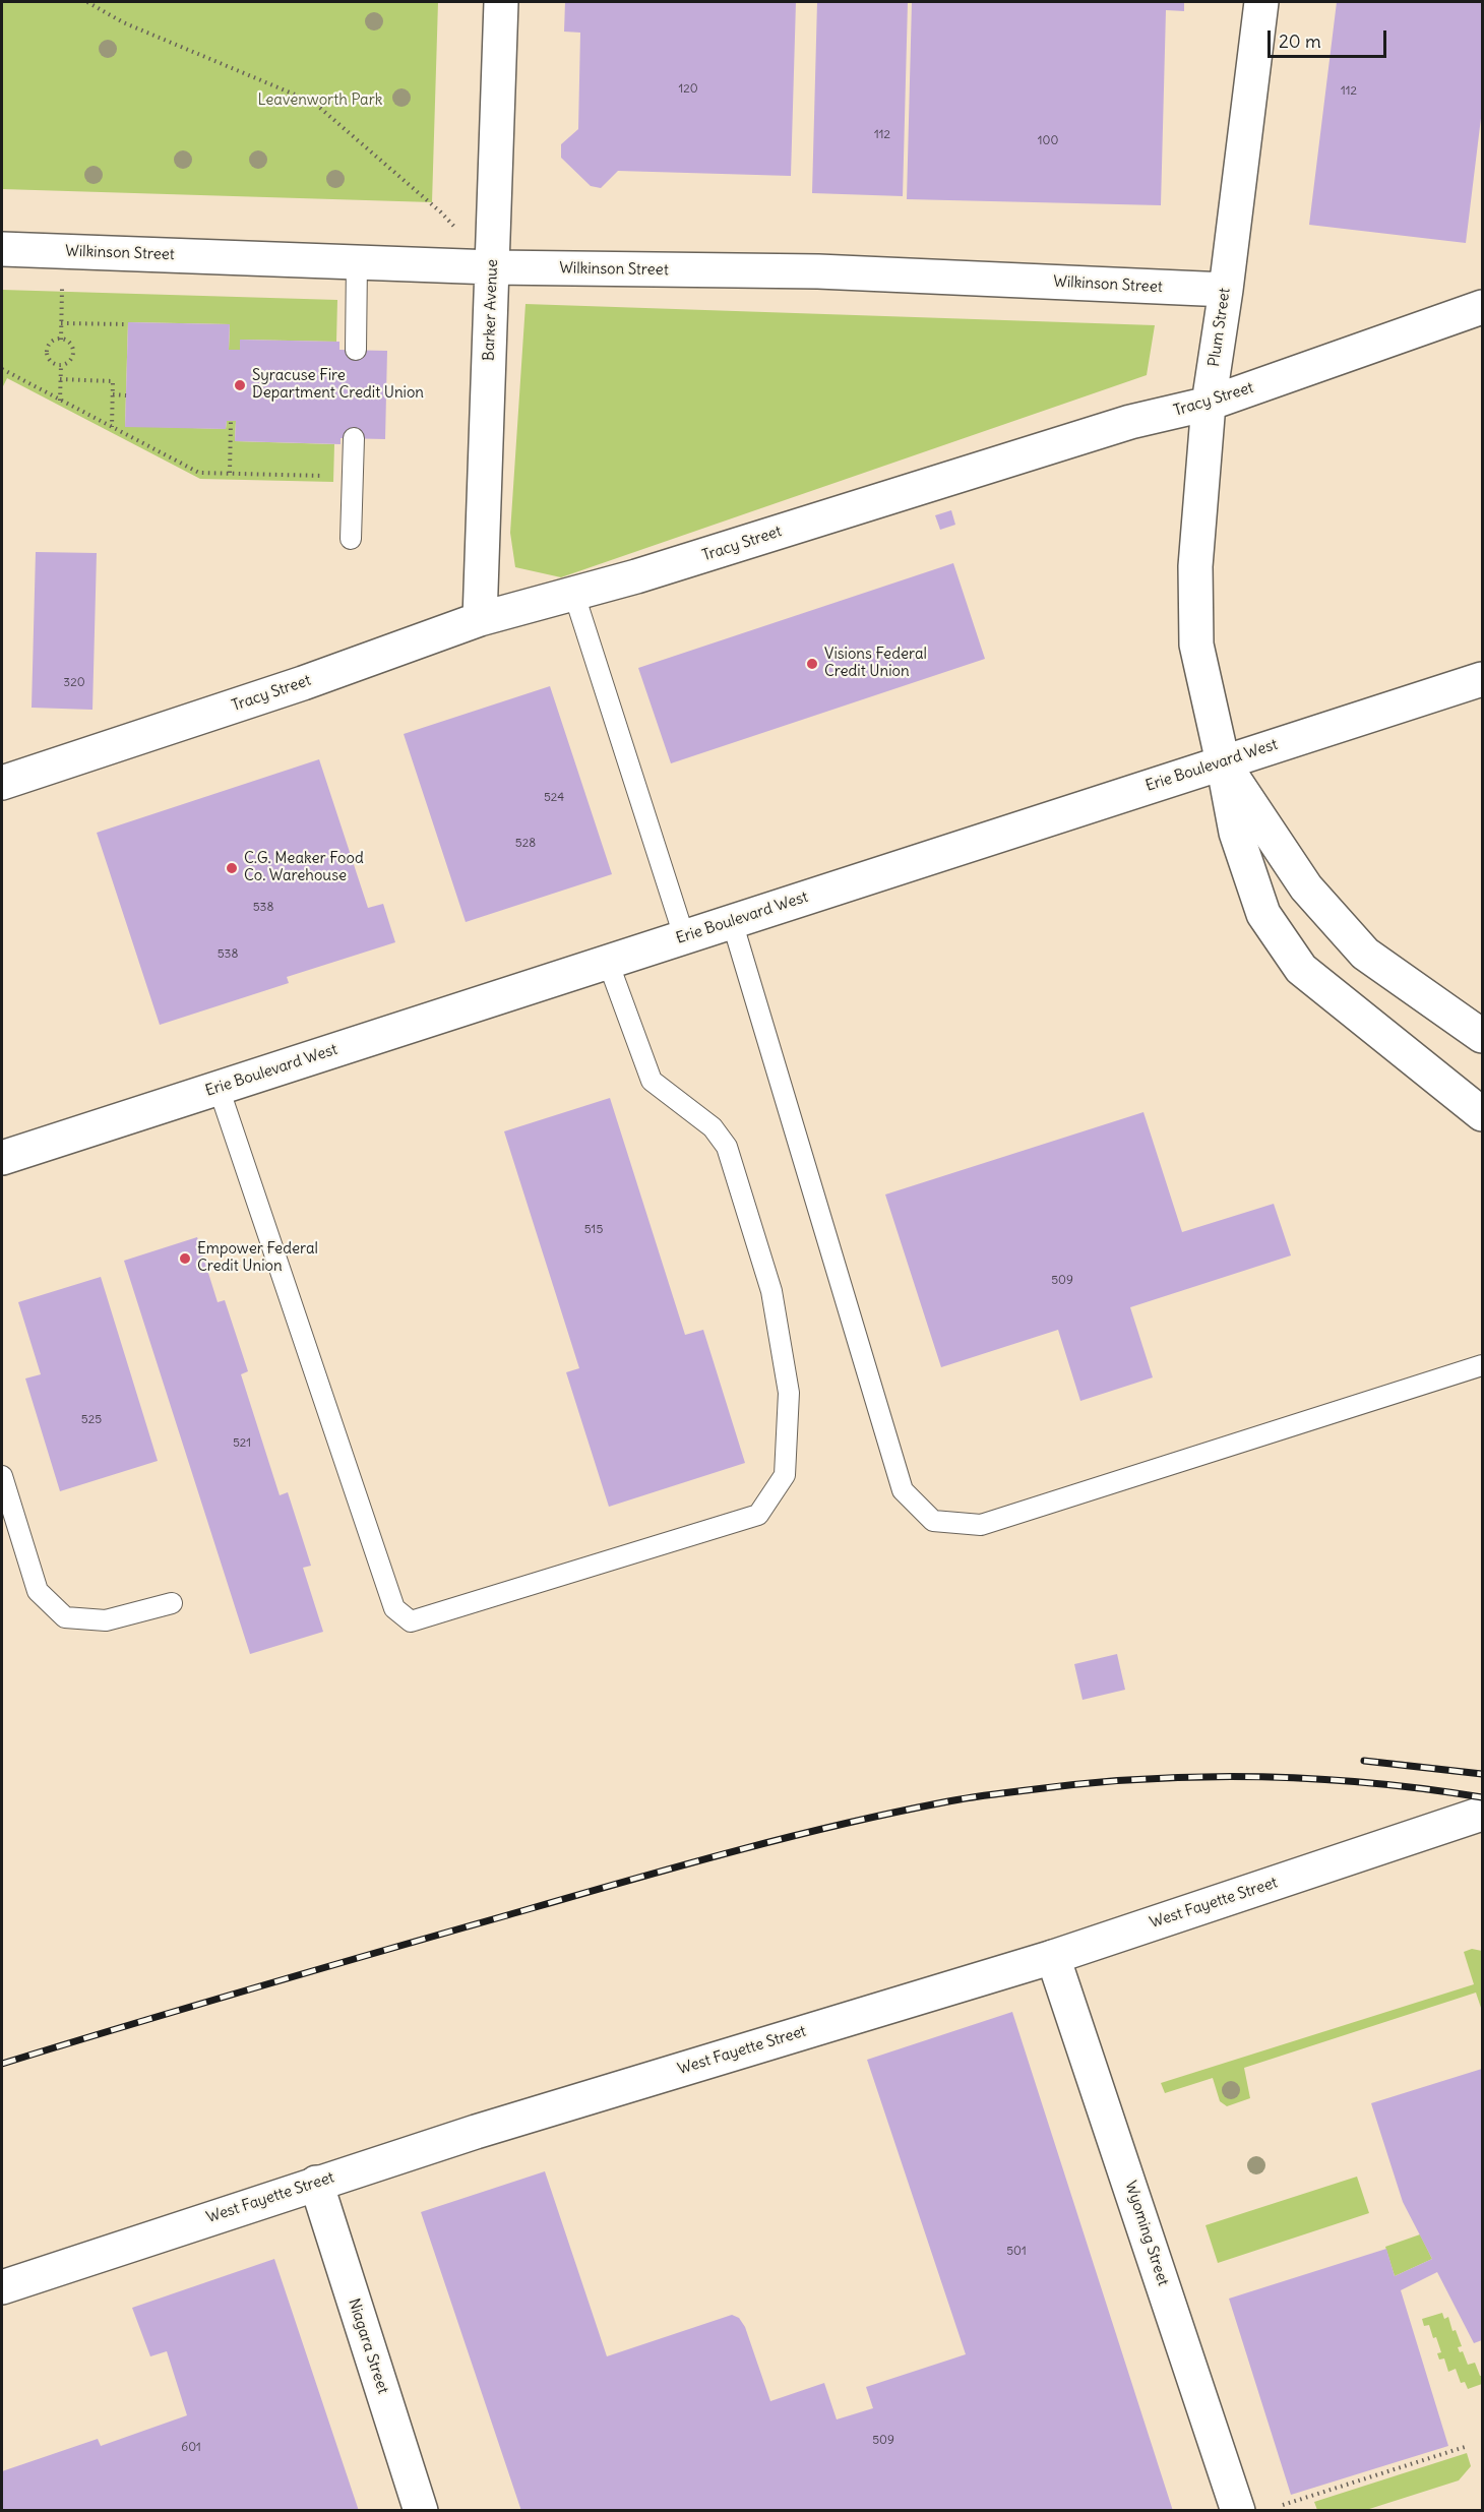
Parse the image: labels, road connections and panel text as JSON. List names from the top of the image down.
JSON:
{
  "streets": {
    "main road": [
      "Wilkinson Street",
      "Barker Avenue",
      "Plum Street",
      "Tracy Street",
      "Erie Boulevard West",
      "West Fayette Street",
      "Wyoming Street",
      "Niagara Street"
    ]
  },
  "crossings": [
    ["Wilkinson Street", "Barker Avenue"],
    ["Wilkinson Street", "Plum Street"],
    ["Barker Avenue", "Tracy Street"],
    ["Plum Street", "Tracy Street"],
    ["Plum Street", "Erie Boulevard West"],
    ["West Fayette Street", "Wyoming Street"],
    ["West Fayette Street", "Niagara Street"]
  ],
  "parks": ["Leavenworth Park"],
  "places": [
    "Syracuse Fire Department Credit Union",
    "Visions Federal Credit Union",
    "C.G. Meaker Food Co. Warehouse",
    "Empower Federal Credit Union"
  ],
  "house_numbers": [
    "120",
    "112",
    "112",
    "100",
    "320",
    "524",
    "528",
    "538",
    "538",
    "515",
    "509",
    "525",
    "521",
    "501",
    "509",
    "601"
  ],
  "scale_bar": "20 m"
}
